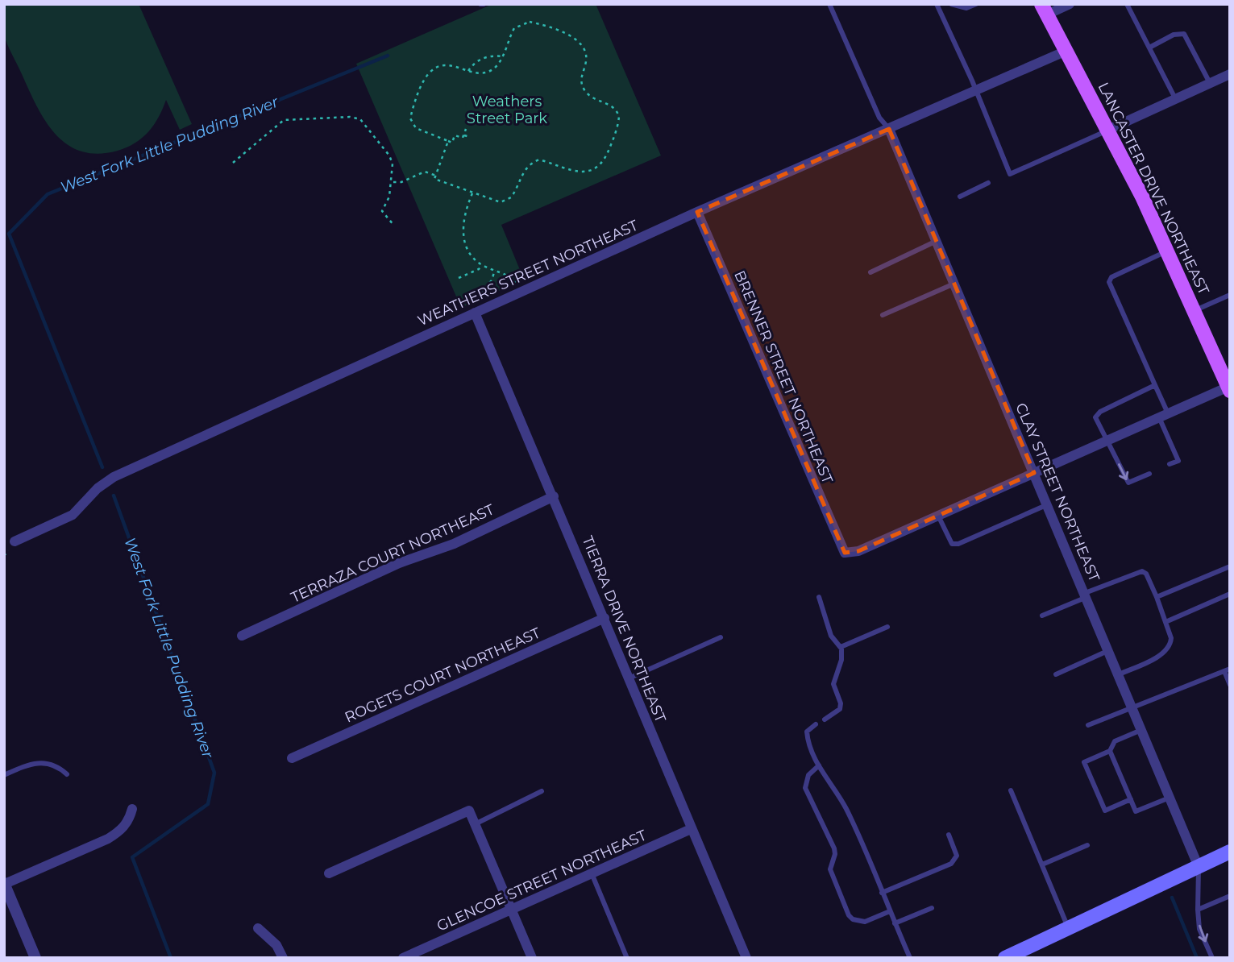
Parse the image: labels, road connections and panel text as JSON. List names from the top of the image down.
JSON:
{
  "streets": {
    "main road": ["LANCASTER DRIVE NORTHEAST"],
    "street": [
      "WEATHERS STREET NORTHEAST",
      "BRENNER STREET NORTHEAST",
      "CLAY STREET NORTHEAST",
      "TERRAZA COURT NORTHEAST",
      "TIERRA DRIVE NORTHEAST",
      "ROGETS COURT NORTHEAST",
      "GLENCOE STREET NORTHEAST"
    ]
  },
  "crossings": [
    ["LANCASTER DRIVE NORTHEAST", "WEATHERS STREET NORTHEAST"],
    ["WEATHERS STREET NORTHEAST", "BRENNER STREET NORTHEAST"],
    ["WEATHERS STREET NORTHEAST", "CLAY STREET NORTHEAST"],
    ["WEATHERS STREET NORTHEAST", "TIERRA DRIVE NORTHEAST"],
    ["TERRAZA COURT NORTHEAST", "TIERRA DRIVE NORTHEAST"],
    ["TIERRA DRIVE NORTHEAST", "ROGETS COURT NORTHEAST"],
    ["TIERRA DRIVE NORTHEAST", "GLENCOE STREET NORTHEAST"]
  ],
  "water": ["West Fork Little Pudding River"],
  "parks": ["Weathers Street Park"]
}
